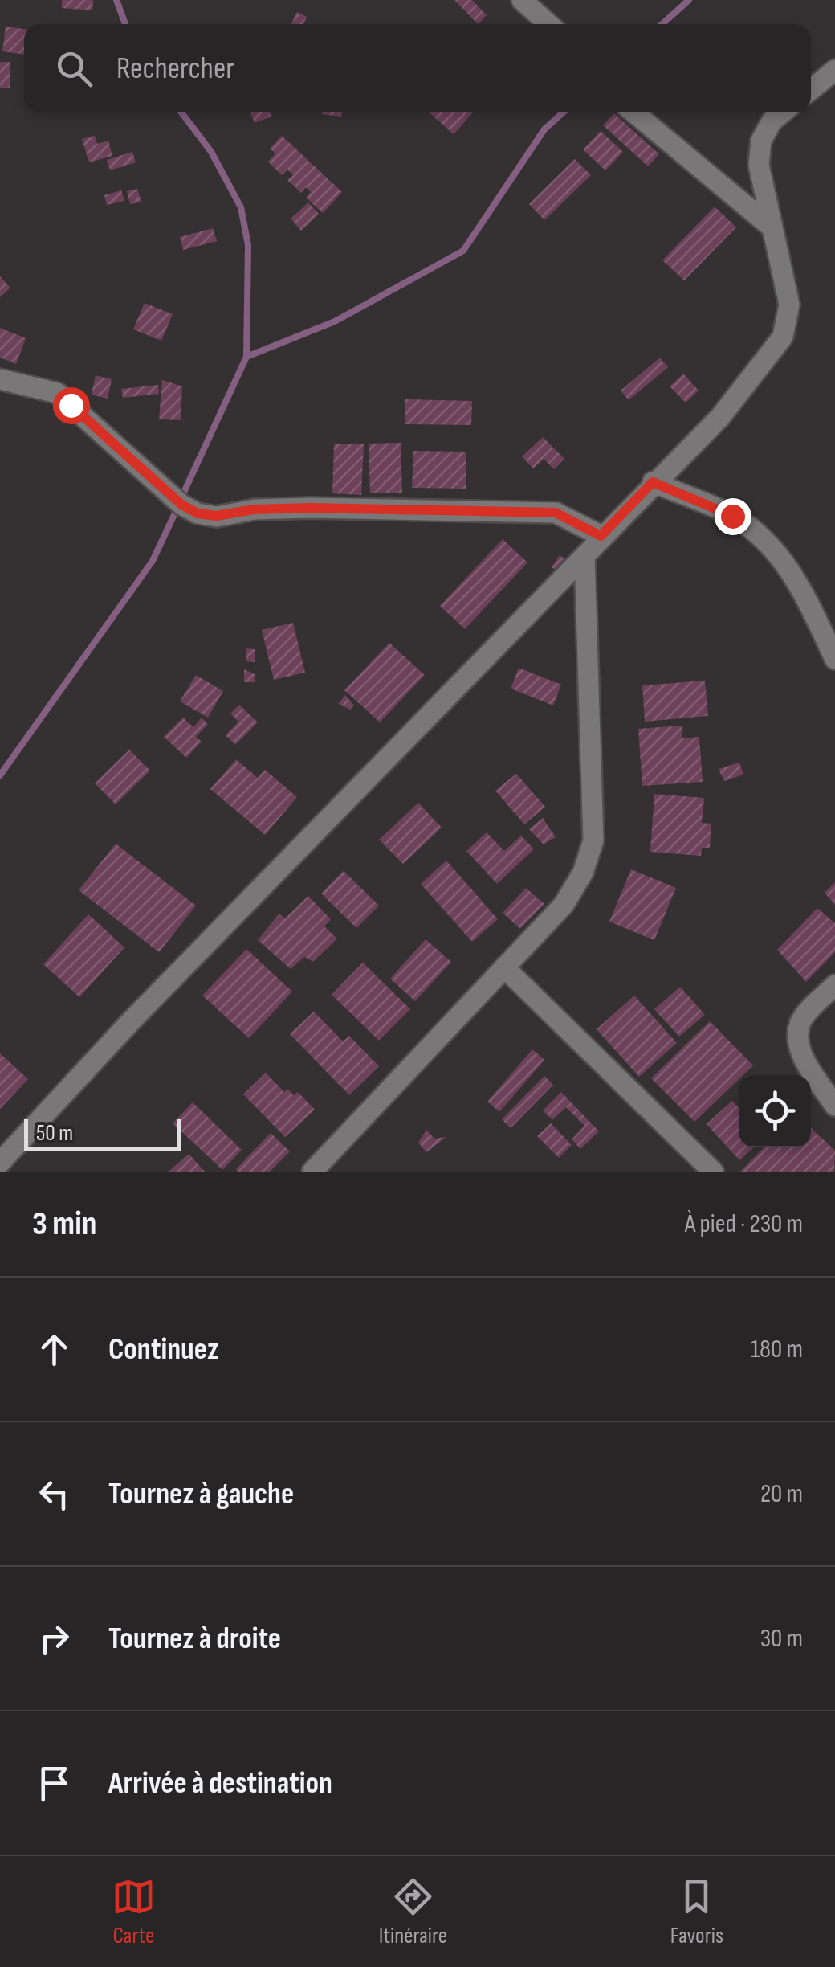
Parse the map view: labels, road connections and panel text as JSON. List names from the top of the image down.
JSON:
{
  "scale_bar": "50 m",
  "page": {
    "search": "Rechercher",
    "scale": "50 m",
    "heading": ["3 min", "À pied · 230 m"],
    "list": [
      ["Continuez", "180 m"],
      ["Tournez à gauche", "20 m"],
      ["Tournez à droite", "30 m"],
      "Arrivée à destination"
    ],
    "nav": ["Carte", "Itinéraire", "Favoris"]
  }
}
